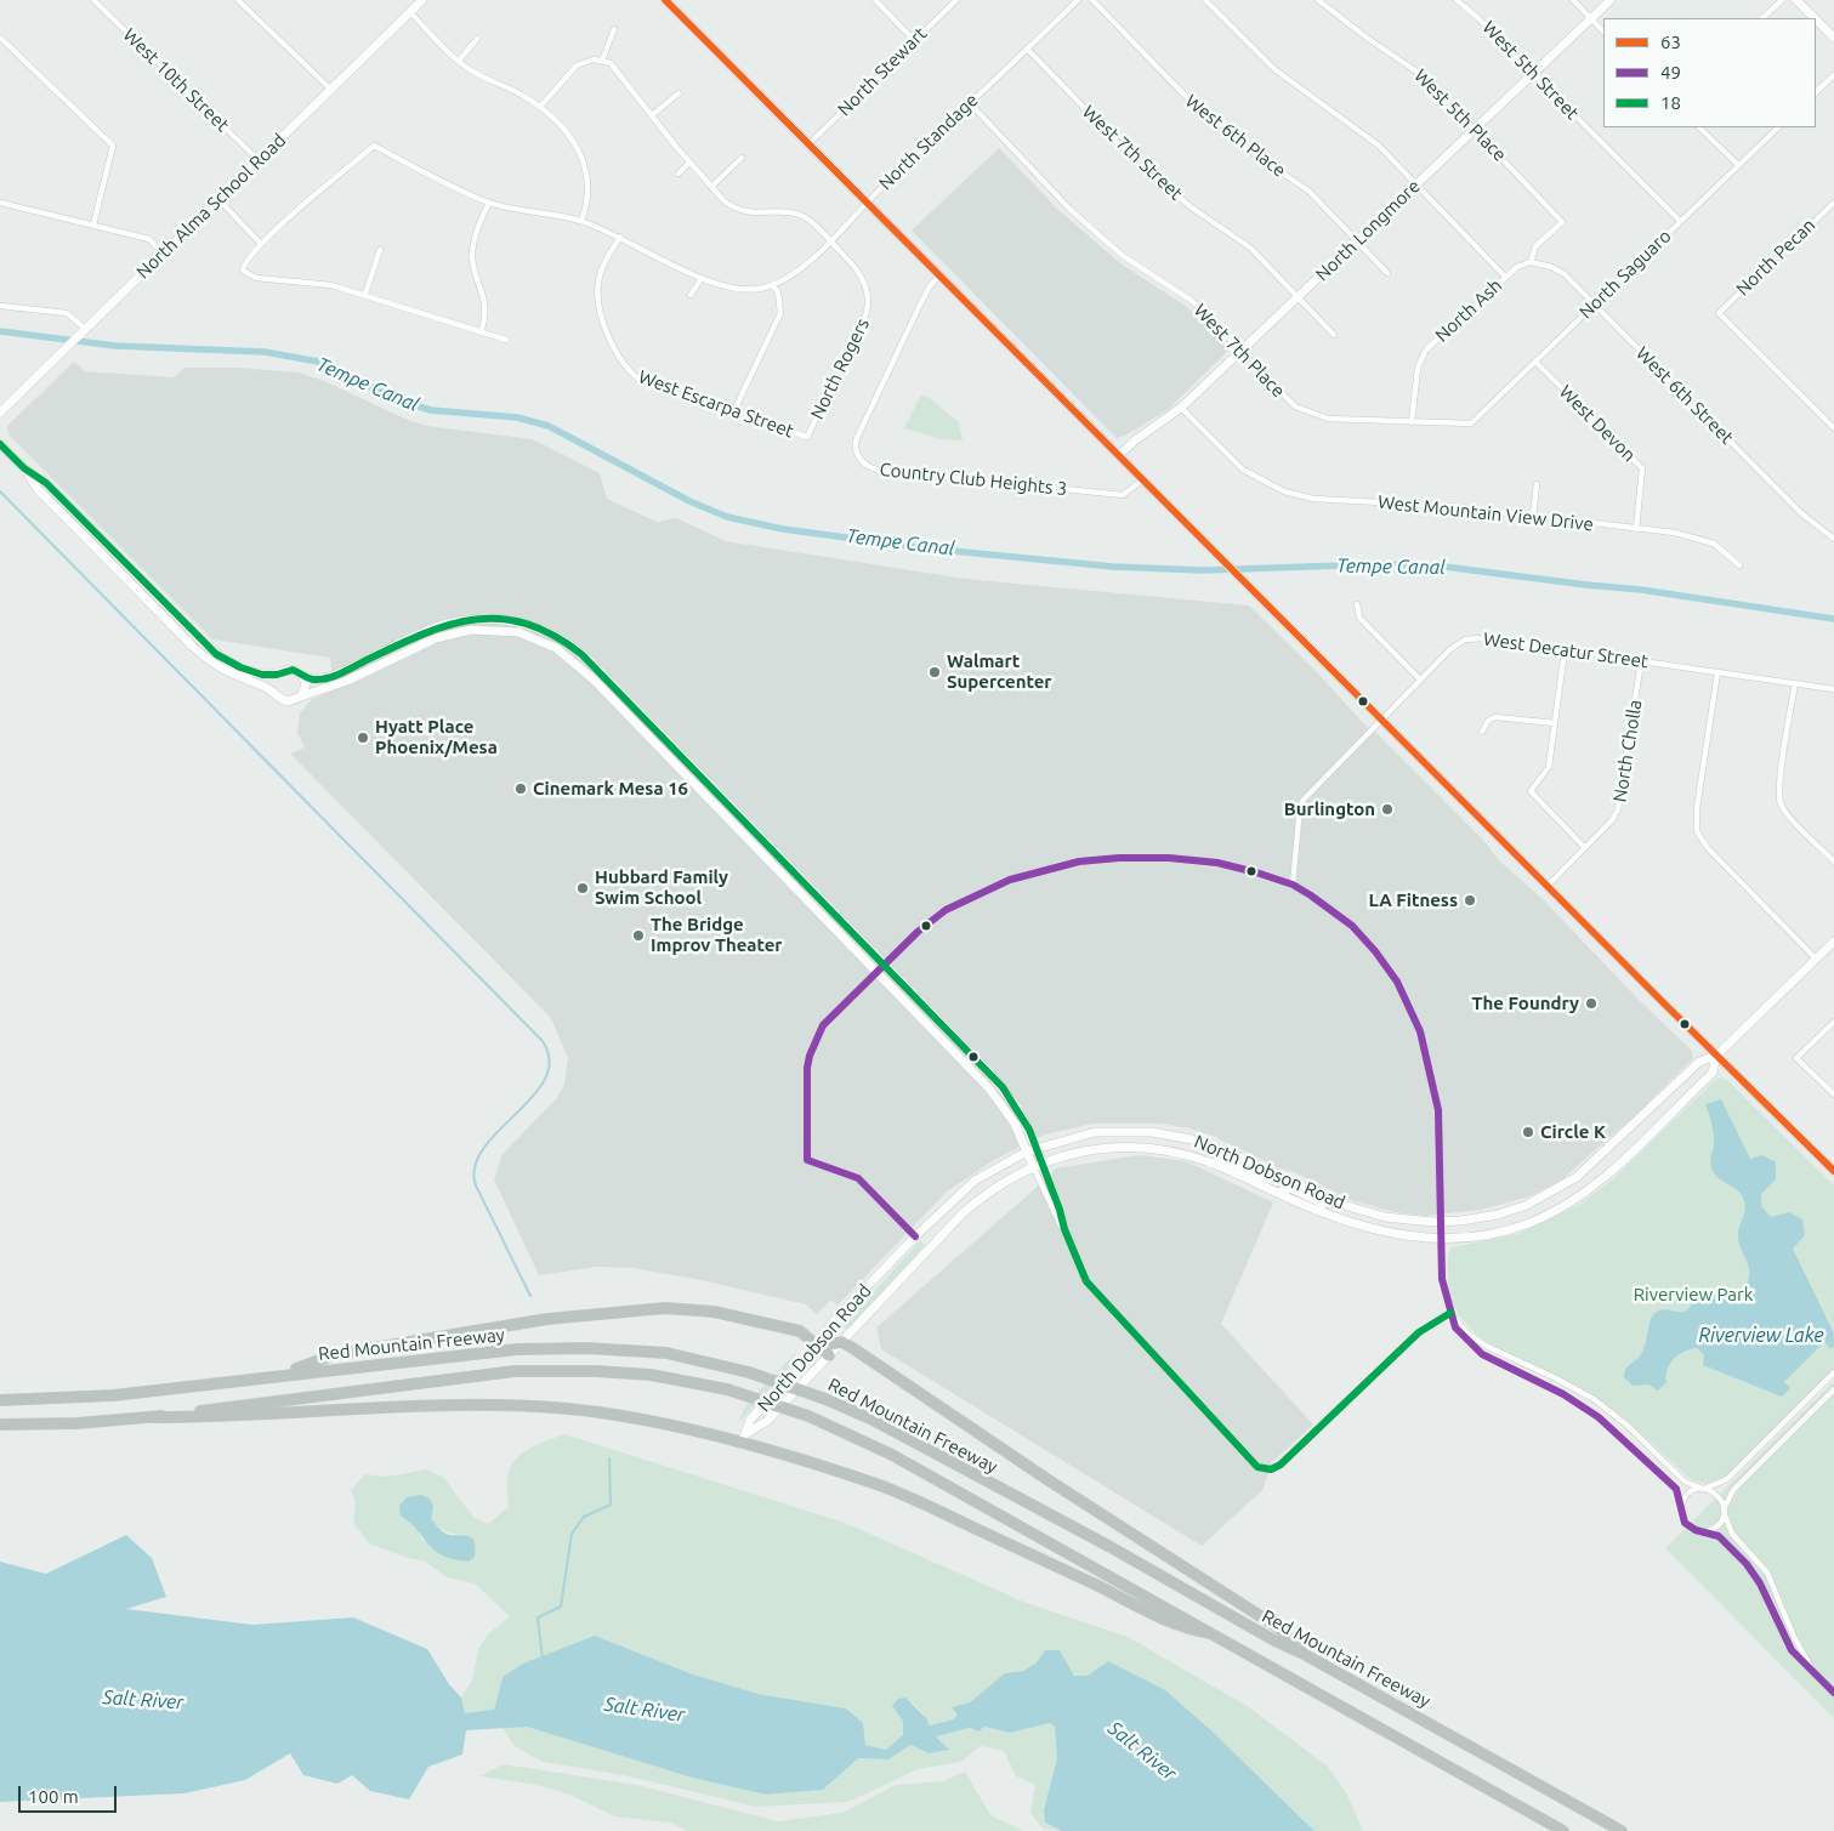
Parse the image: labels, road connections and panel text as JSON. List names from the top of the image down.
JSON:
{
  "streets": {
    "highway": ["Red Mountain Freeway"],
    "main road": ["North Alma School Road", "North Longmore", "North Dobson Road"],
    "street": [
      "West 5th Street",
      "North Stewart",
      "West 10th Street",
      "West 5th Place",
      "West 6th Place",
      "North Standage",
      "West 7th Street",
      "North Pecan",
      "North Saguaro",
      "North Ash",
      "West 7th Place",
      "North Rogers",
      "West 6th Street",
      "West Escarpa Street",
      "West Devon",
      "Country Club Heights 3",
      "West Mountain View Drive",
      "West Decatur Street",
      "North Cholla"
    ]
  },
  "crossings": [
    ["West 5th Street", "North Longmore"],
    ["West 5th Street", "North Saguaro"],
    ["West 10th Street", "North Alma School Road"],
    ["West 5th Place", "North Longmore"],
    ["West 5th Place", "North Ash"],
    ["West 5th Place", "West 6th Street"],
    ["West 6th Place", "North Longmore"],
    ["North Standage", "West 7th Street"],
    ["North Standage", "West 7th Place"],
    ["North Standage", "North Rogers"],
    ["West 7th Street", "North Longmore"],
    ["North Longmore", "West 7th Place"],
    ["North Longmore", "West Mountain View Drive"],
    ["North Saguaro", "West 7th Place"],
    ["North Saguaro", "West 6th Street"],
    ["North Saguaro", "West Devon"],
    ["North Ash", "West 7th Place"],
    ["North Ash", "West 6th Street"],
    ["North Rogers", "West Escarpa Street"],
    ["West Devon", "West Mountain View Drive"],
    ["West Decatur Street", "North Cholla"]
  ],
  "water": ["Tempe Canal", "Riverview Lake", "Salt River"],
  "parks": ["Riverview Park"],
  "places": [
    "Walmart Supercenter",
    "Hyatt Place Phoenix/Mesa",
    "Cinemark Mesa 16",
    "Burlington",
    "Hubbard Family Swim School",
    "LA Fitness",
    "The Bridge Improv Theater",
    "The Foundry",
    "Circle K"
  ],
  "lines": ["transit line 63", "transit line 18", "transit line 49"],
  "legend": ["63", "49", "18"],
  "scale_bar": "100 m"
}
